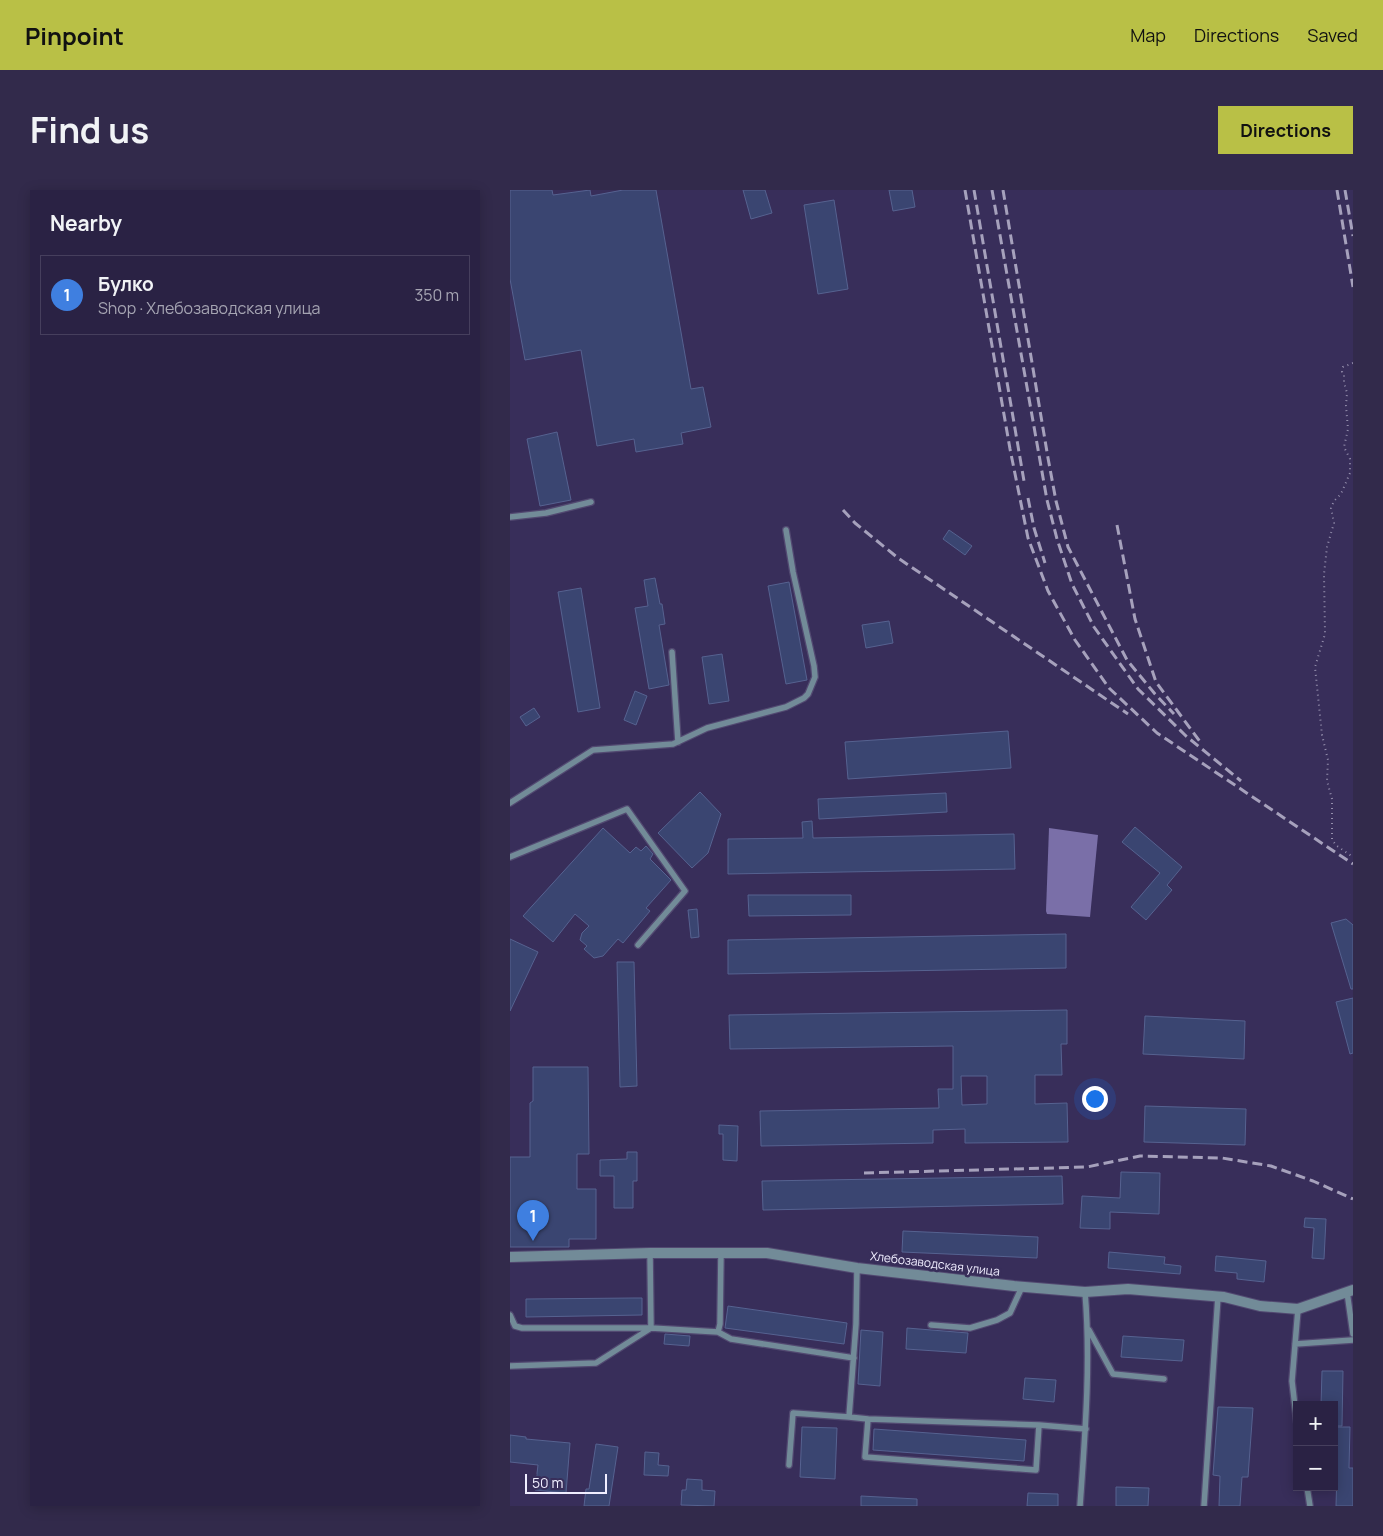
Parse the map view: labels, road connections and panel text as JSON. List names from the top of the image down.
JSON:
{
  "streets": {
    "street": ["Хлебозаводская улица"]
  },
  "scale_bar": "50 m",
  "page": {
    "header": "Pinpoint",
    "nav": ["Map", "Directions", "Saved"],
    "title": "Find us",
    "buttons": "Directions",
    "heading": "Nearby",
    "list": [
      {
        "mark": "1",
        "name": "Булко",
        "note": "Shop · Хлебозаводская улица",
        "value": "350 m"
      }
    ],
    "pins": "1",
    "map_buttons": ["+", "−"],
    "scale": "50 m"
  }
}
